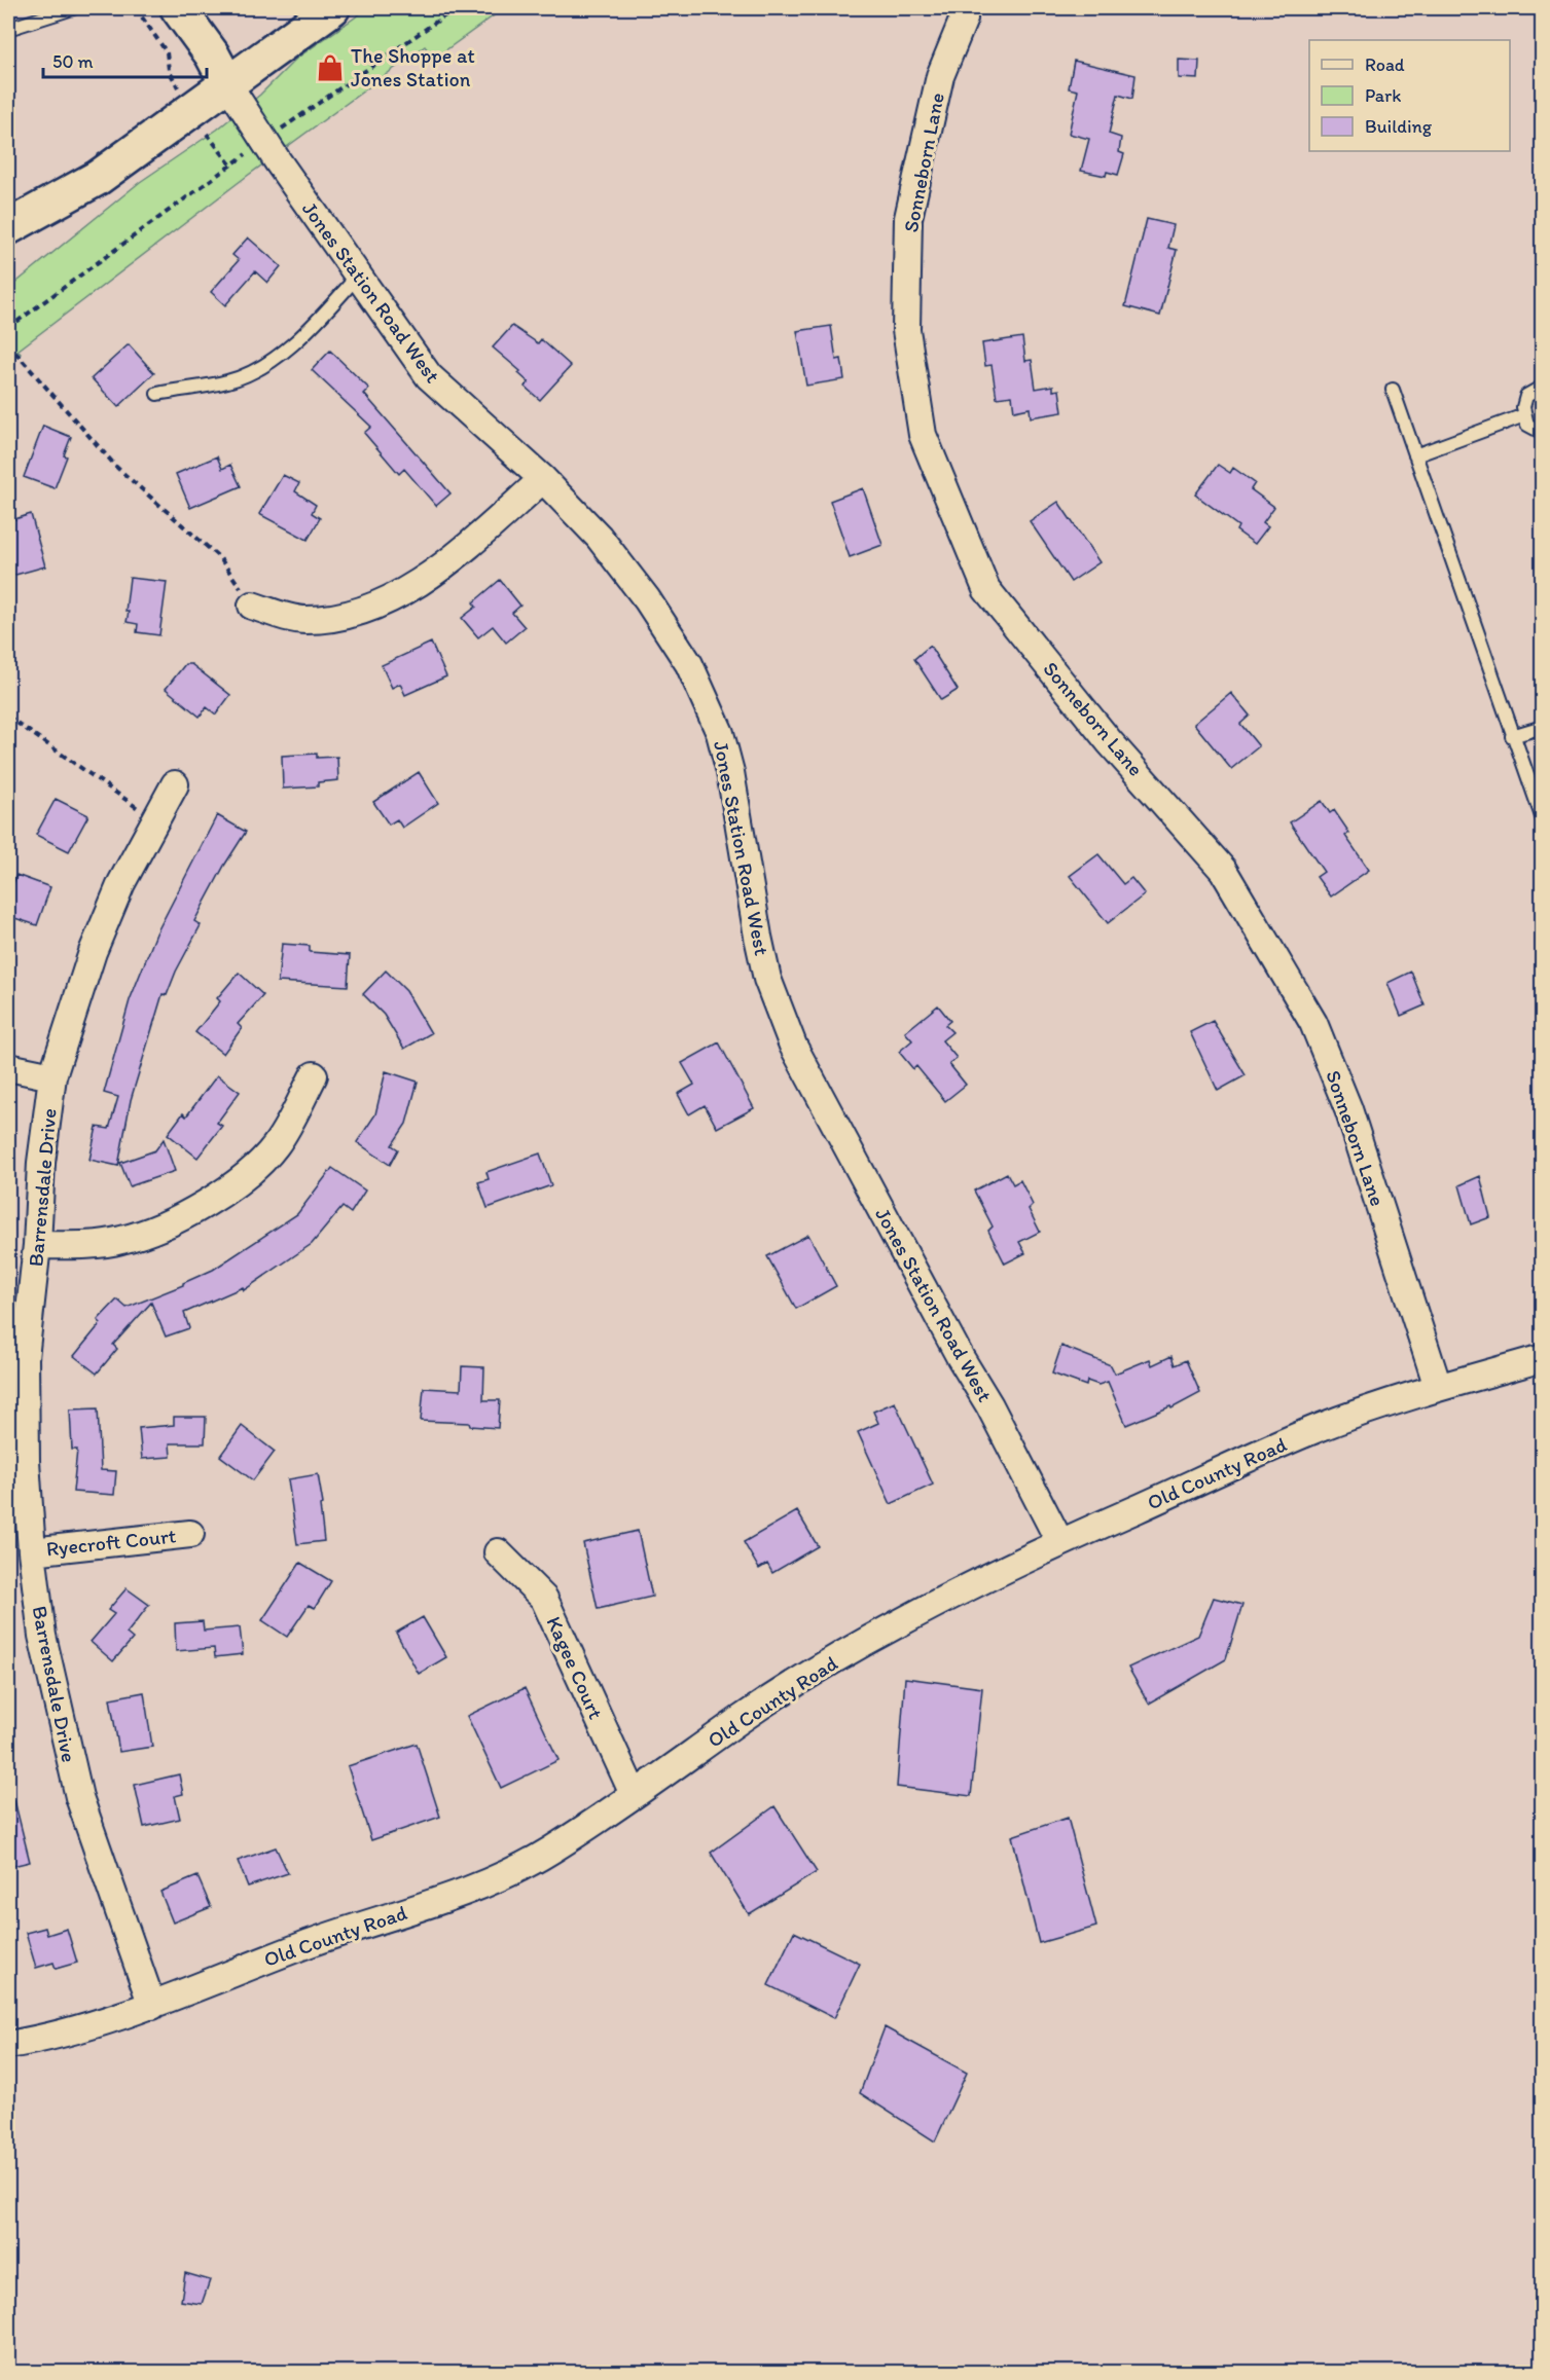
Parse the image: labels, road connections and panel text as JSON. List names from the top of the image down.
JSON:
{
  "streets": {
    "street": [
      "Sonneborn Lane",
      "Jones Station Road West",
      "Barrensdale Drive",
      "Old County Road",
      "Ryecroft Court",
      "Kagee Court"
    ]
  },
  "crossings": [
    ["Sonneborn Lane", "Old County Road"],
    ["Jones Station Road West", "Old County Road"],
    ["Barrensdale Drive", "Old County Road"],
    ["Barrensdale Drive", "Ryecroft Court"],
    ["Old County Road", "Kagee Court"]
  ],
  "places": {
    "shop": ["The Shoppe at Jones Station"]
  },
  "legend": ["Road", "Park", "Building"],
  "scale_bar": "50 m"
}
